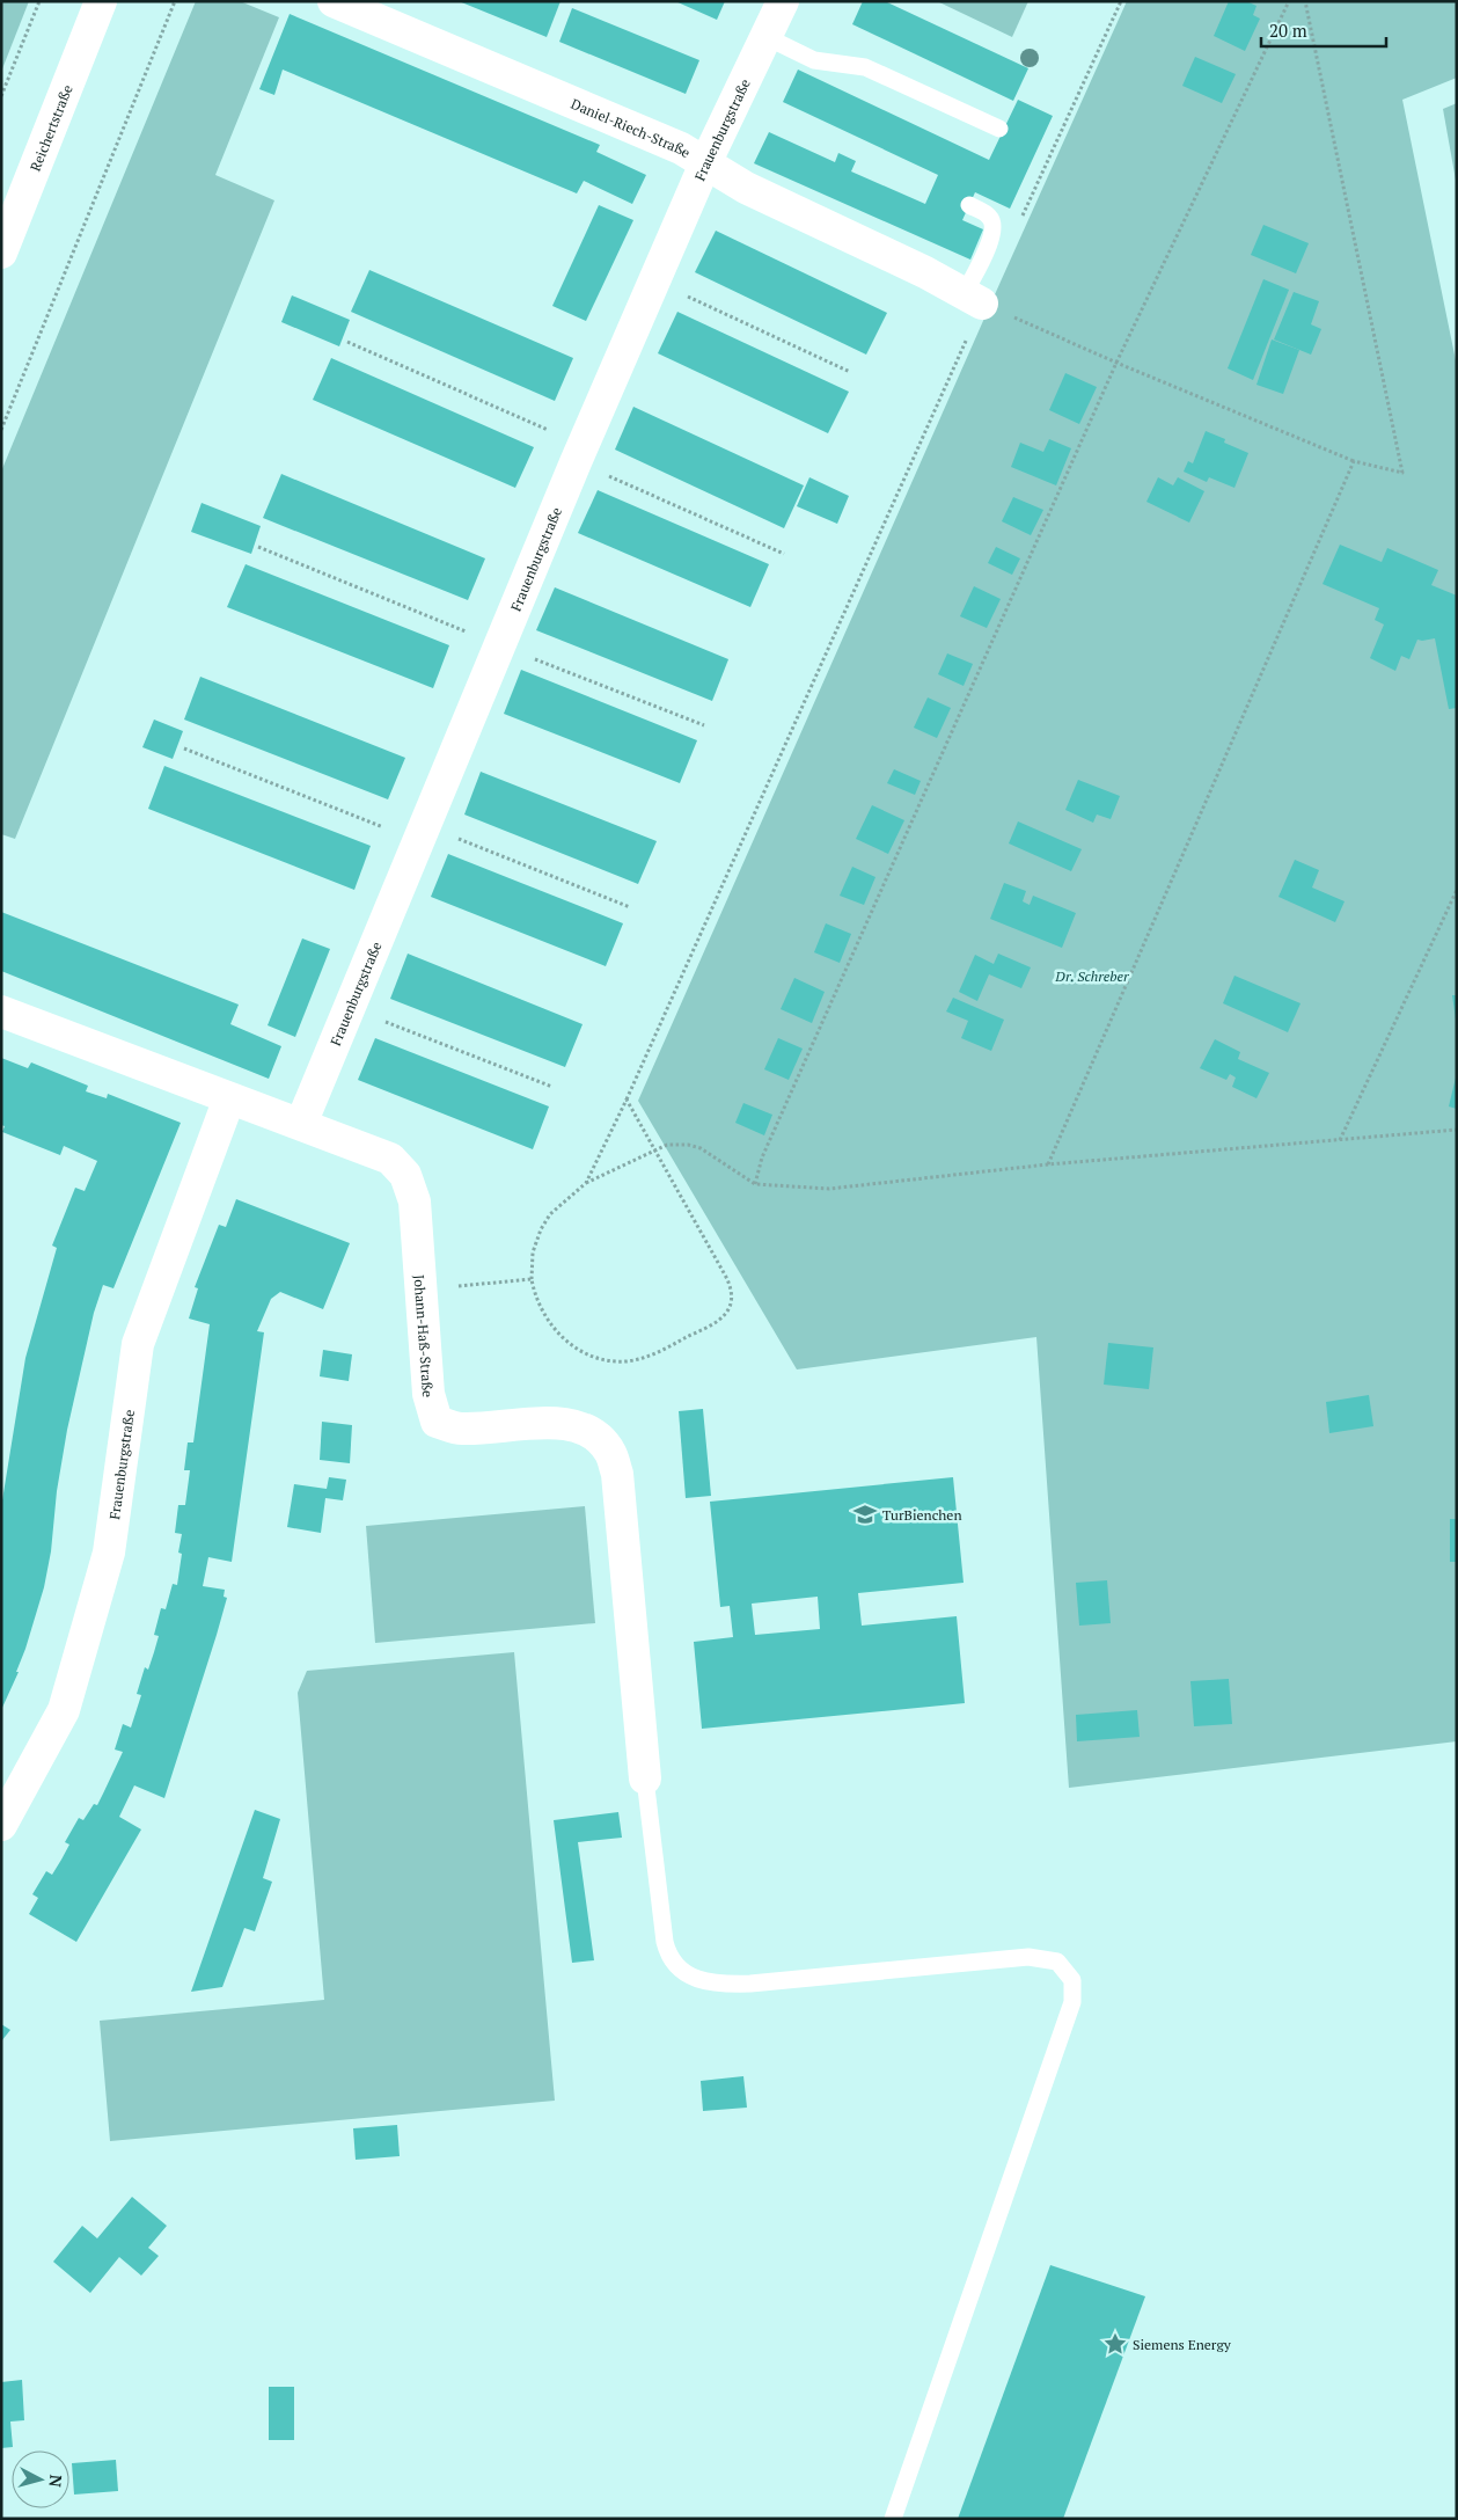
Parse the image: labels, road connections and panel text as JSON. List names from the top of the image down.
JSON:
{
  "streets": {
    "street": [
      "Reichertstraße",
      "Daniel-Riech-Straße",
      "Frauenburgstraße",
      "Johann-Haß-Straße"
    ]
  },
  "crossings": [
    ["Daniel-Riech-Straße", "Frauenburgstraße"],
    ["Frauenburgstraße", "Johann-Haß-Straße"]
  ],
  "parks": ["Dr. Schreber"],
  "places": {
    "school or university": ["TurBienchen"],
    "place": ["Siemens Energy"]
  },
  "scale_bar": "20 m",
  "north": "right"
}
